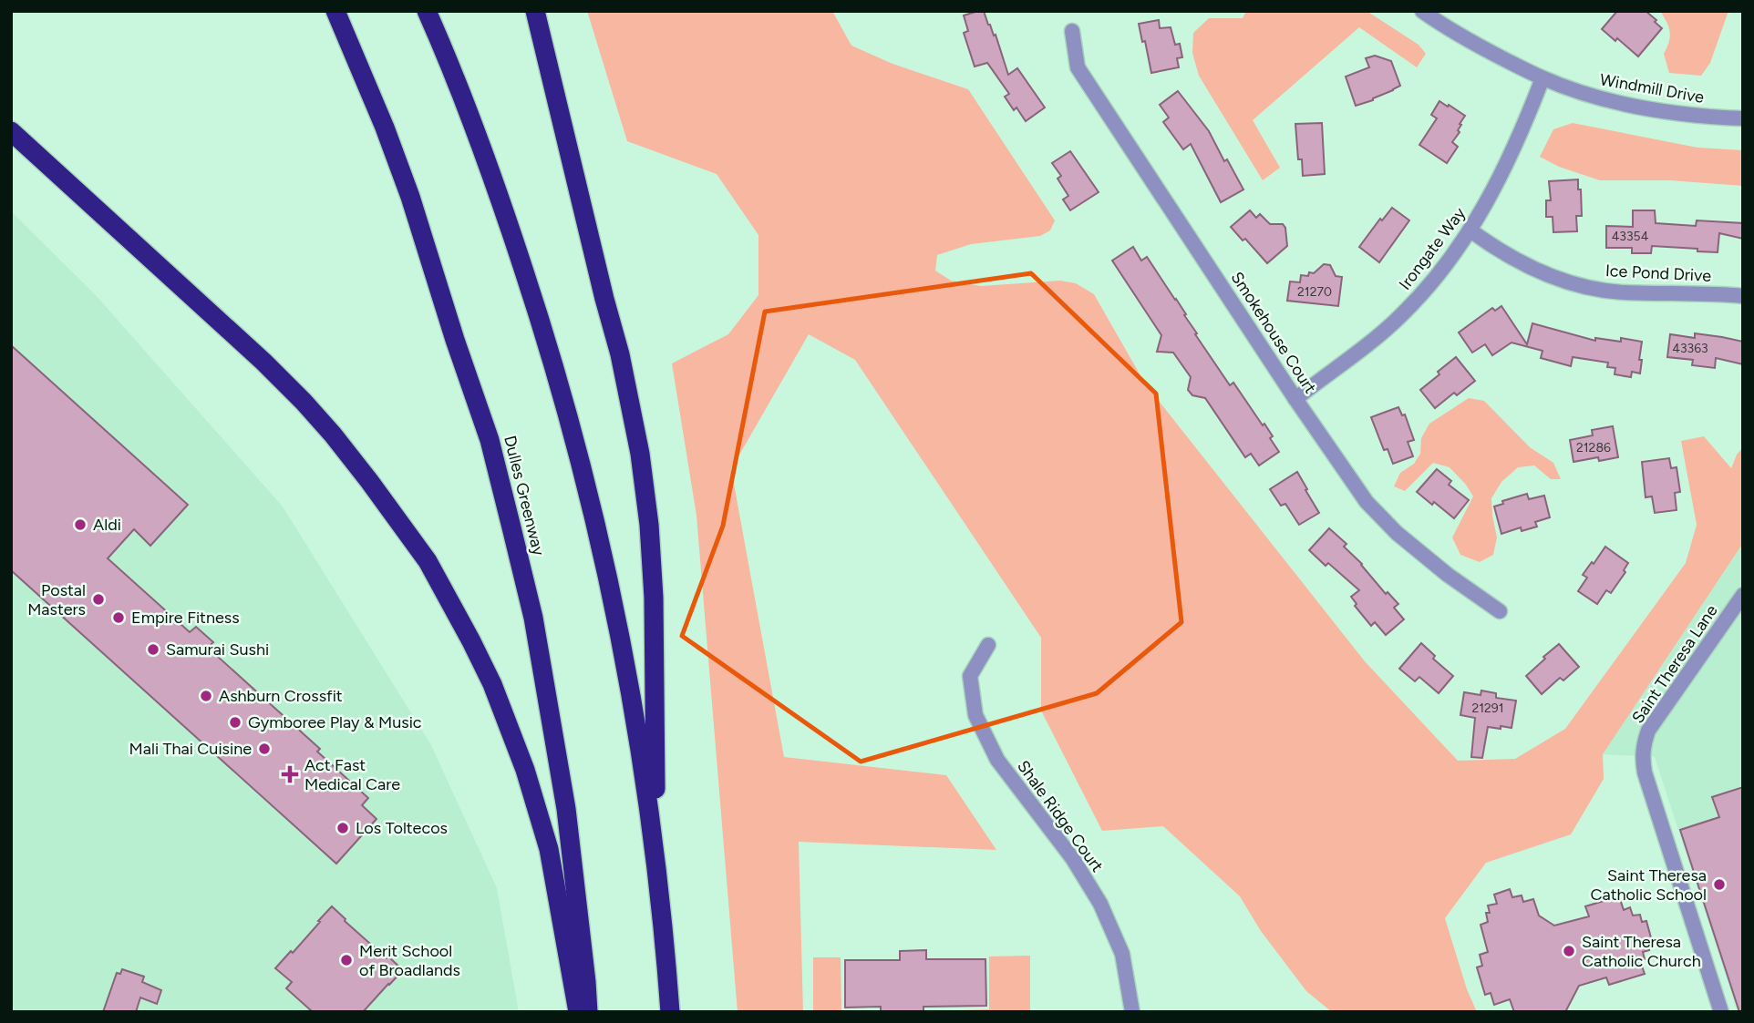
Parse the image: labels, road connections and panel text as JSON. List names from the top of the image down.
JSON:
{
  "streets": {
    "highway": ["Dulles Greenway"],
    "street": [
      "Windmill Drive",
      "Irongate Way",
      "Ice Pond Drive",
      "Smokehouse Court",
      "Saint Theresa Lane",
      "Shale Ridge Court"
    ]
  },
  "crossings": [
    ["Windmill Drive", "Irongate Way"],
    ["Irongate Way", "Ice Pond Drive"],
    ["Irongate Way", "Smokehouse Court"]
  ],
  "places": {
    "other": [
      "Aldi",
      "Postal Masters",
      "Empire Fitness",
      "Samurai Sushi",
      "Ashburn Crossfit",
      "Gymboree Play & Music",
      "Mali Thai Cuisine",
      "Los Toltecos",
      "Saint Theresa Catholic School",
      "Saint Theresa Catholic Church",
      "Merit School of Broadlands"
    ],
    "health": ["Act Fast Medical Care"]
  },
  "house_numbers": [
    "43354",
    "21270",
    "43363",
    "21286",
    "21291"
  ]
}
